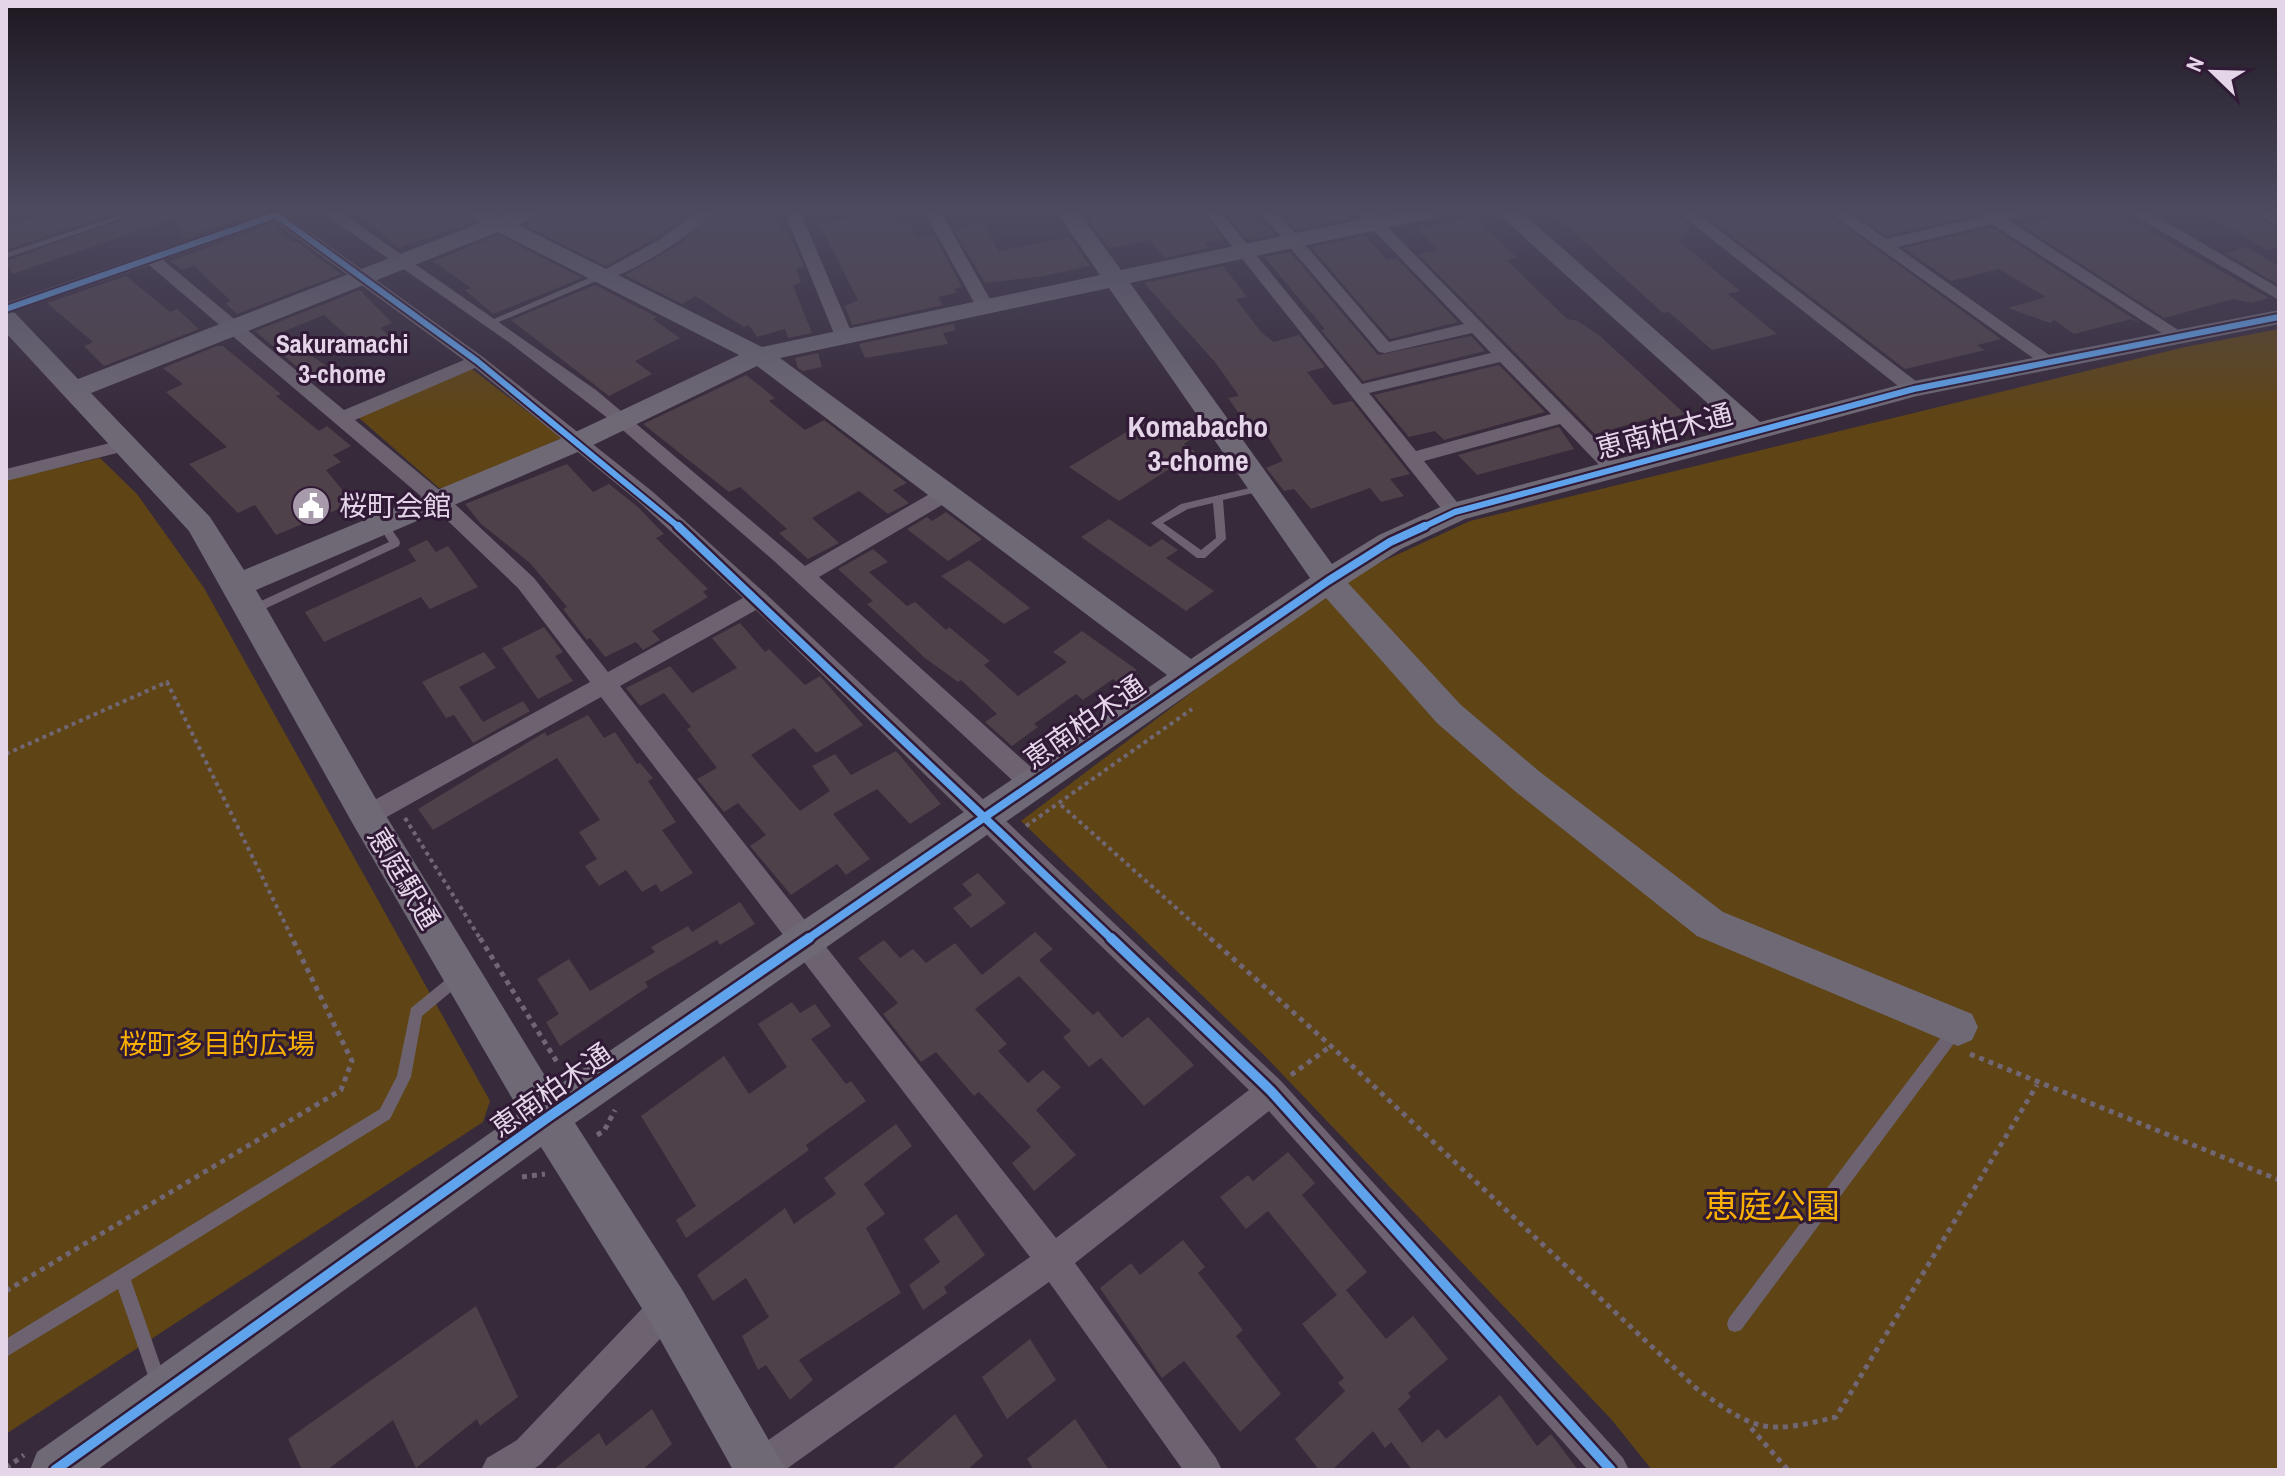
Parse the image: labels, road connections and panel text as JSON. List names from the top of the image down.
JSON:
{
  "streets": {
    "street": ["恵南柏木通", "恵庭駅通"]
  },
  "crossings": [
    ["恵南柏木通", "恵庭駅通"]
  ],
  "districts": ["Sakuramachi 3-chome", "Komabacho 3-chome"],
  "parks": ["桜町多目的広場", "恵庭公園"],
  "places": {
    "public building": ["桜町会館"]
  },
  "north": "top left"
}
